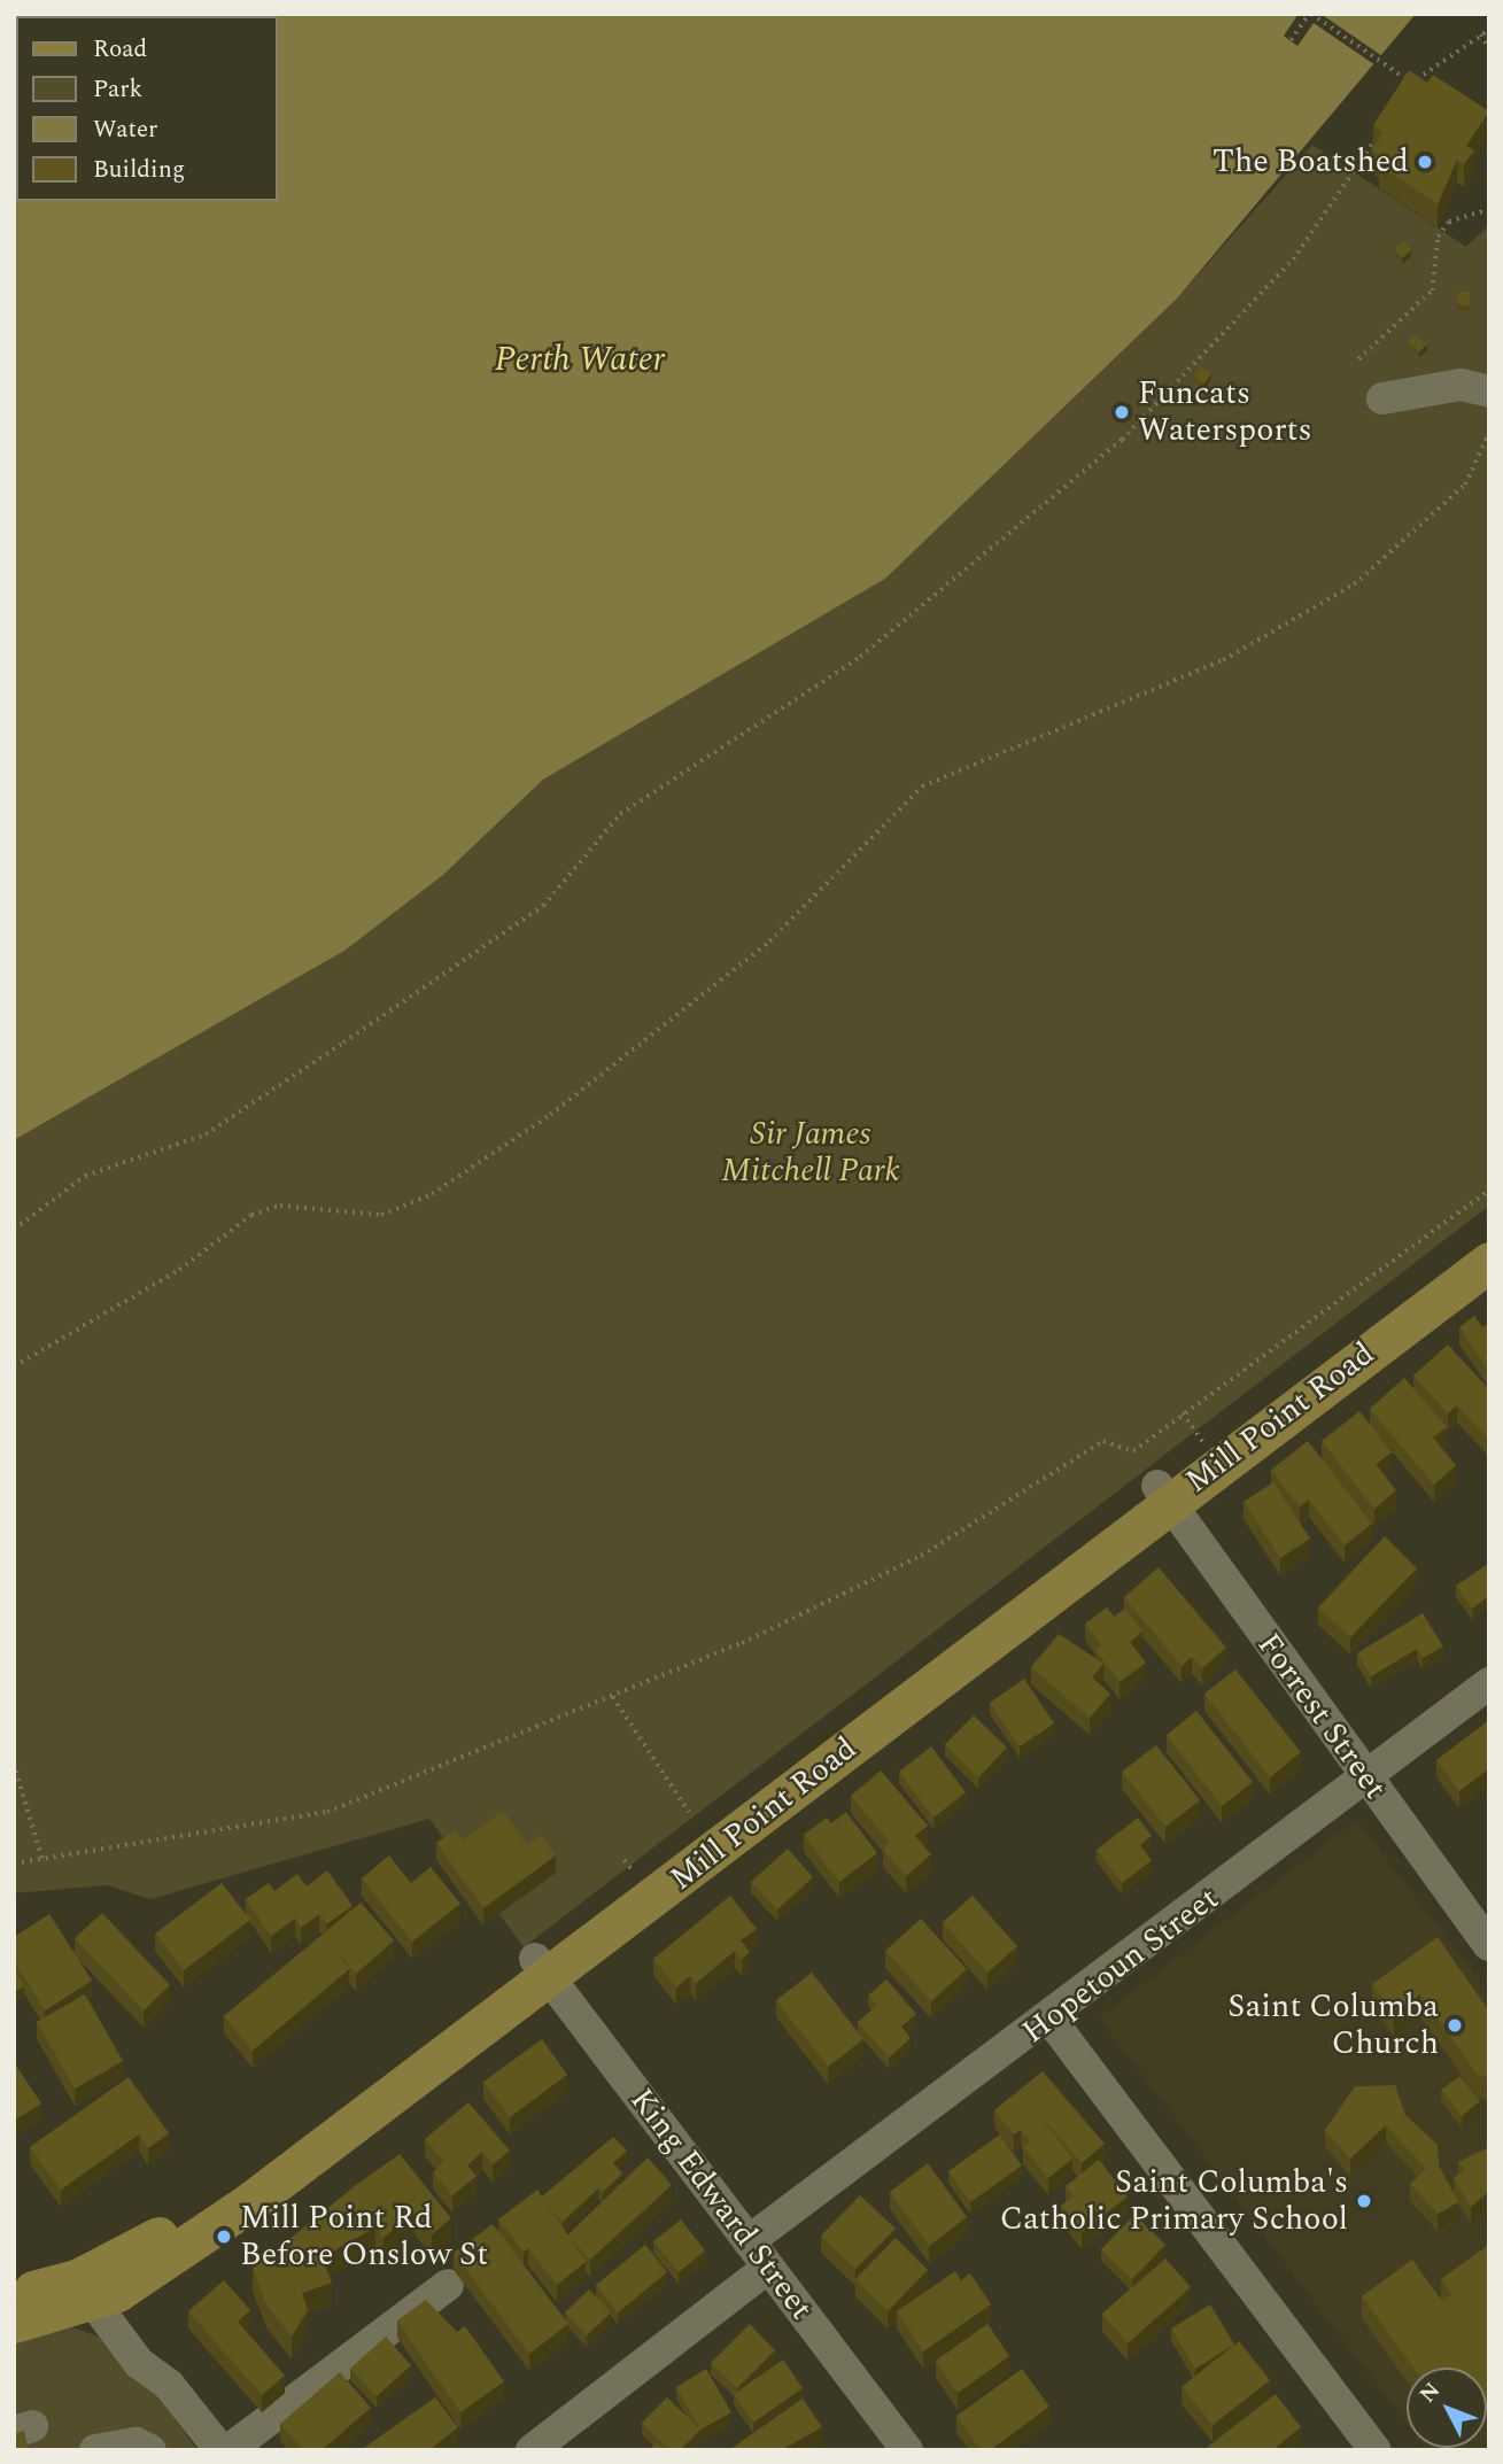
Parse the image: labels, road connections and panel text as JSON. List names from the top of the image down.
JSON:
{
  "streets": {
    "main road": ["Mill Point Road"],
    "street": ["Forrest Street", "Hopetoun Street", "King Edward Street"]
  },
  "crossings": [
    ["Mill Point Road", "Forrest Street"],
    ["Mill Point Road", "King Edward Street"],
    ["Forrest Street", "Hopetoun Street"],
    ["Hopetoun Street", "King Edward Street"]
  ],
  "water": ["Perth Water"],
  "parks": ["Sir James Mitchell Park"],
  "places": [
    "The Boatshed",
    "Funcats Watersports",
    "Saint Columba Church",
    "Saint Columba's Catholic Primary School",
    "Mill Point Rd Before Onslow St"
  ],
  "legend": [
    "Road",
    "Park",
    "Water",
    "Building"
  ],
  "north": "top left"
}
